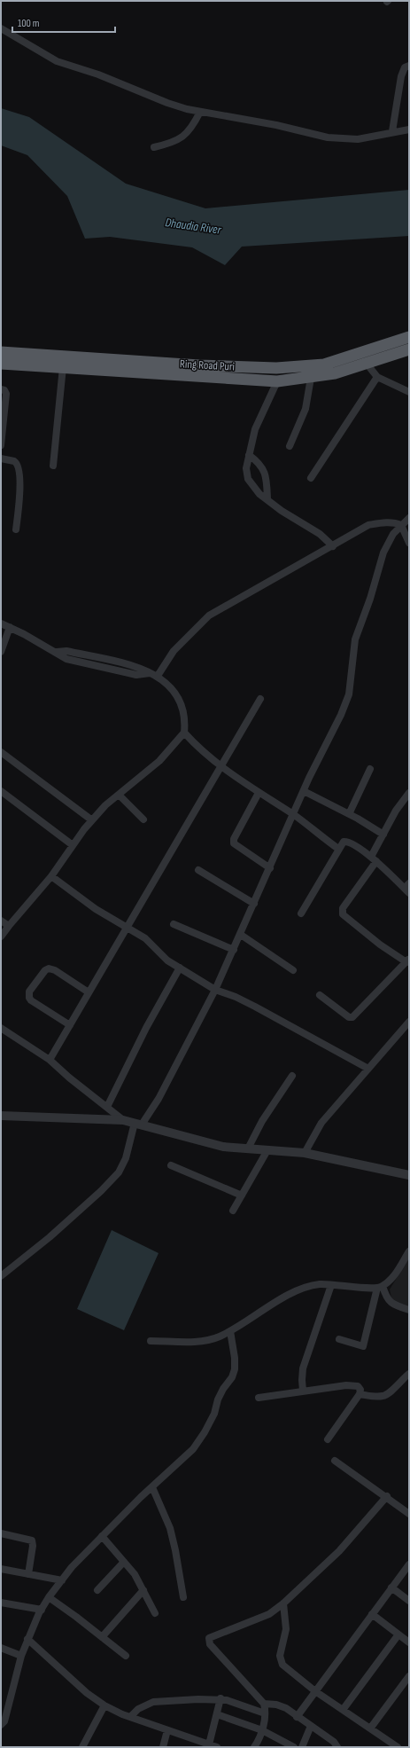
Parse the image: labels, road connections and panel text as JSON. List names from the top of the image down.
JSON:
{
  "streets": {
    "highway": ["Ring Road Puri"]
  },
  "water": ["Dhaudia River"],
  "scale_bar": "100 m"
}
